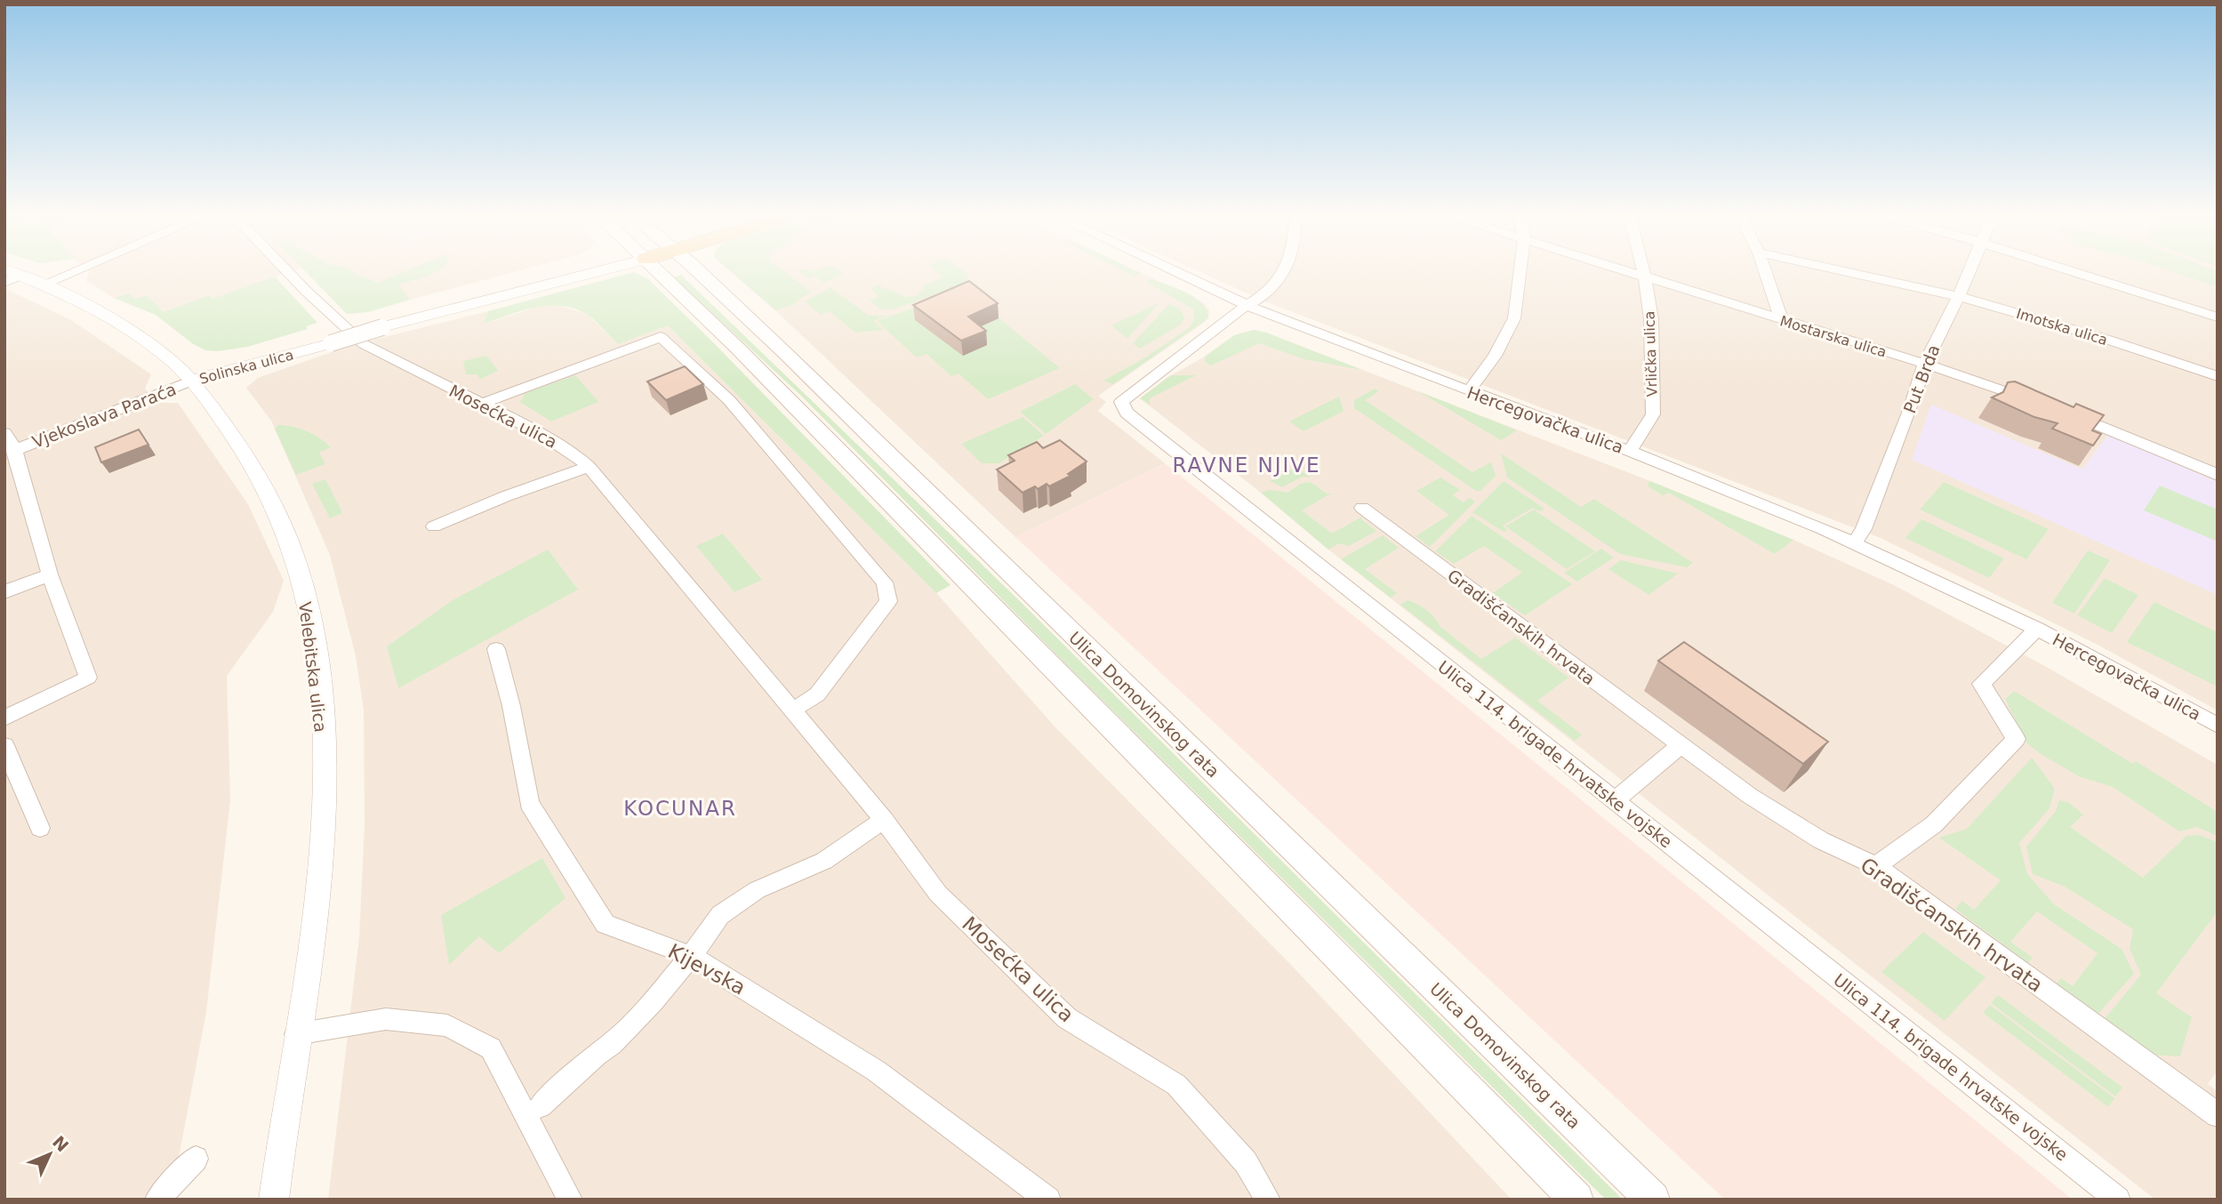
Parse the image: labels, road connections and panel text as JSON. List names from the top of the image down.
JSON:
{
  "streets": {
    "main road": ["Ulica Domovinskog rata"],
    "street": [
      "Imotska ulica",
      "Mostarska ulica",
      "Vrlička ulica",
      "Solinska ulica",
      "Put Brda",
      "Vjekoslava Paraća",
      "Mosećka ulica",
      "Hercegovačka ulica",
      "Gradišćanskih hrvata",
      "Velebitska ulica",
      "Ulica 114. brigade hrvatske vojske",
      "Kijevska"
    ]
  },
  "crossings": [
    ["Imotska ulica", "Put Brda"],
    ["Mostarska ulica", "Vrlička ulica"],
    ["Mostarska ulica", "Put Brda"],
    ["Vrlička ulica", "Hercegovačka ulica"],
    ["Solinska ulica", "Vjekoslava Paraća"],
    ["Solinska ulica", "Velebitska ulica"],
    ["Put Brda", "Hercegovačka ulica"],
    ["Vjekoslava Paraća", "Velebitska ulica"],
    ["Hercegovačka ulica", "Gradišćanskih hrvata"],
    ["Hercegovačka ulica", "Ulica 114. brigade hrvatske vojske"]
  ],
  "districts": ["RAVNE NJIVE", "KOCUNAR"],
  "north": "top right"
}
